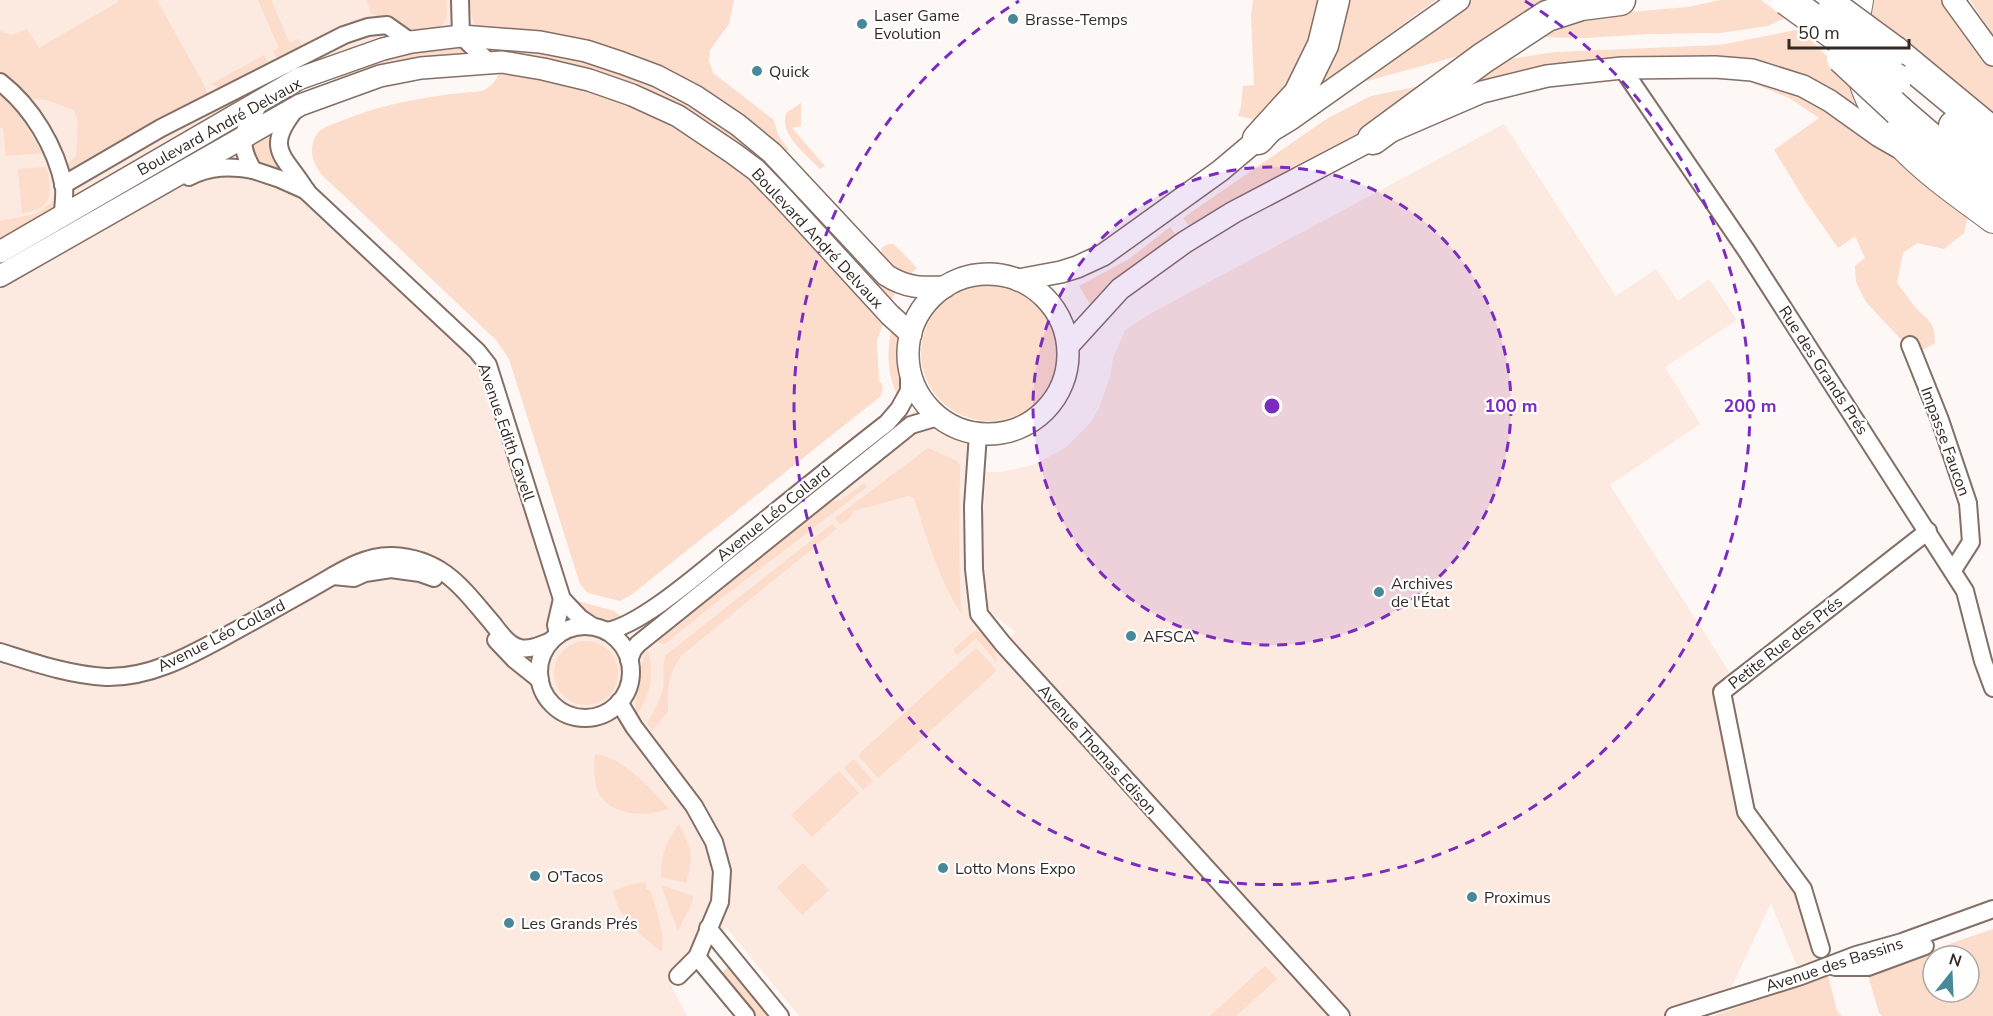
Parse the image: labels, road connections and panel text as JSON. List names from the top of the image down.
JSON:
{
  "streets": {
    "street": [
      "Boulevard André Delvaux",
      "Rue des Grands Prés",
      "Avenue Edith Cavell",
      "Impasse Faucon",
      "Avenue Léo Collard",
      "Petite Rue des Prés",
      "Avenue Thomas Edison",
      "Avenue des Bassins"
    ]
  },
  "crossings": [
    ["Boulevard André Delvaux", "Avenue Léo Collard"],
    ["Boulevard André Delvaux", "Avenue Thomas Edison"],
    ["Rue des Grands Prés", "Impasse Faucon"],
    ["Rue des Grands Prés", "Petite Rue des Prés"],
    ["Avenue Edith Cavell", "Avenue Léo Collard"],
    ["Avenue Léo Collard", "Avenue Thomas Edison"]
  ],
  "places": [
    "Brasse-Temps",
    "Laser Game Evolution",
    "Quick",
    "Archives de l'État",
    "AFSCA",
    "Lotto Mons Expo",
    "O'Tacos",
    "Proximus",
    "Les Grands Prés"
  ],
  "scale_bar": "50 m",
  "north": "top",
  "rings": ["100 m", "200 m"]
}
